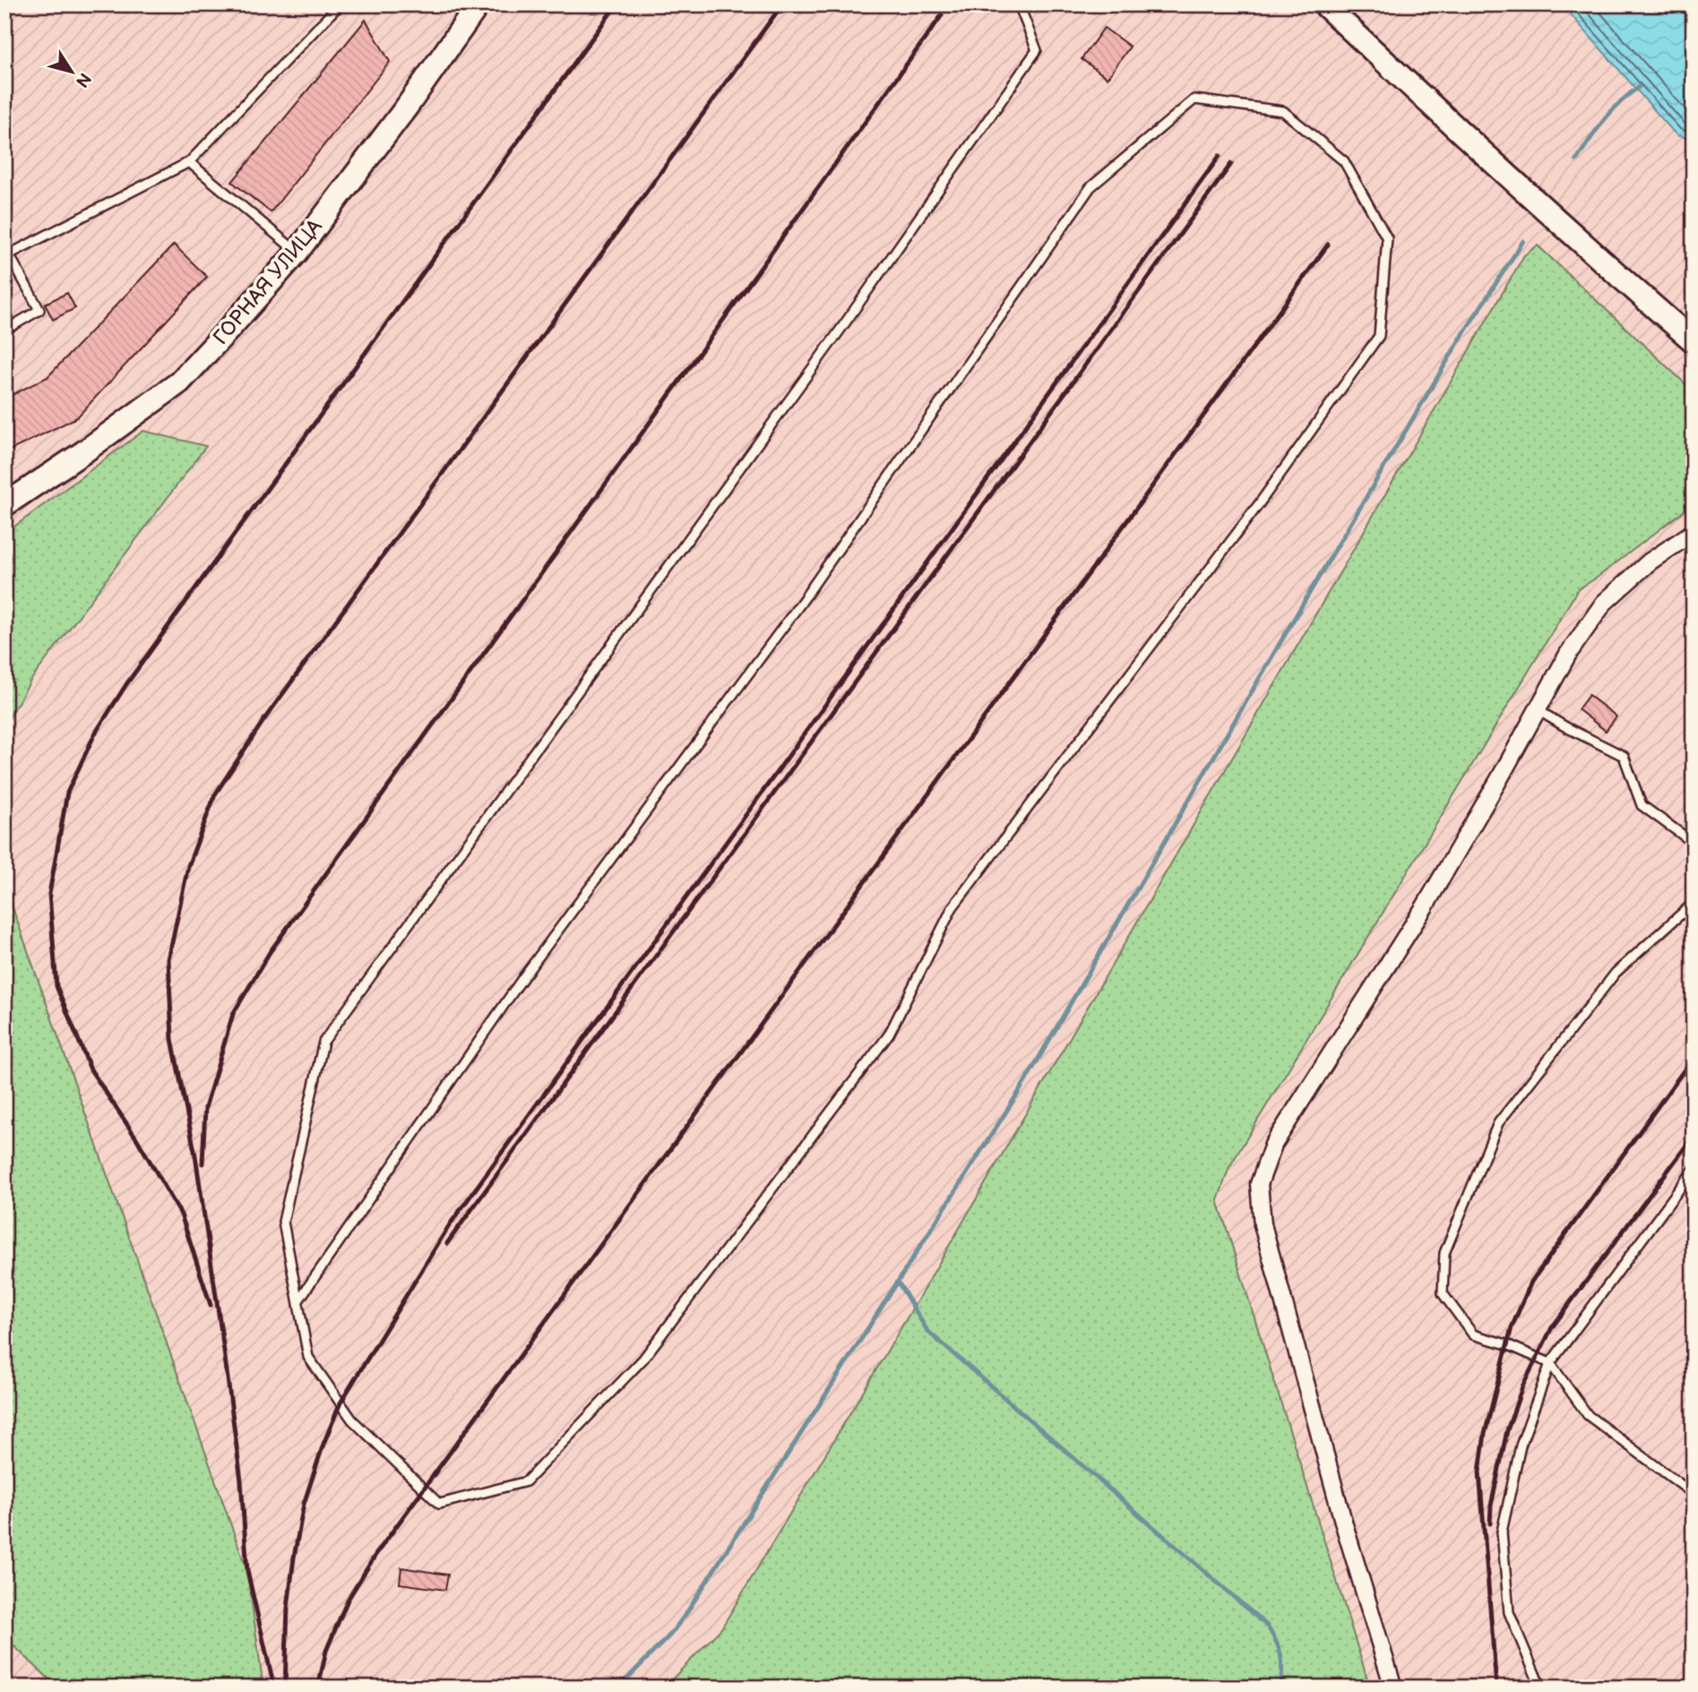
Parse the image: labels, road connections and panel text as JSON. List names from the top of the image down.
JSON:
{
  "streets": {
    "street": ["ГОРНАЯ УЛИЦА"]
  },
  "north": "bottom right"
}
